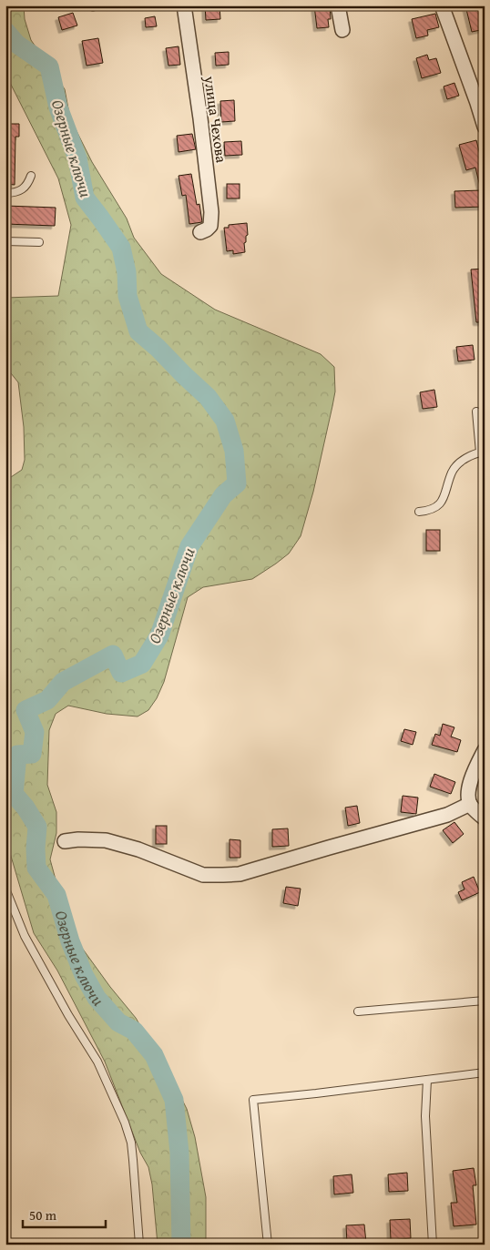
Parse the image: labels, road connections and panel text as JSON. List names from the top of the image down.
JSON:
{
  "streets": {
    "street": ["улица Чехова"]
  },
  "water": ["Озерные ключи"],
  "scale_bar": "50 m"
}
